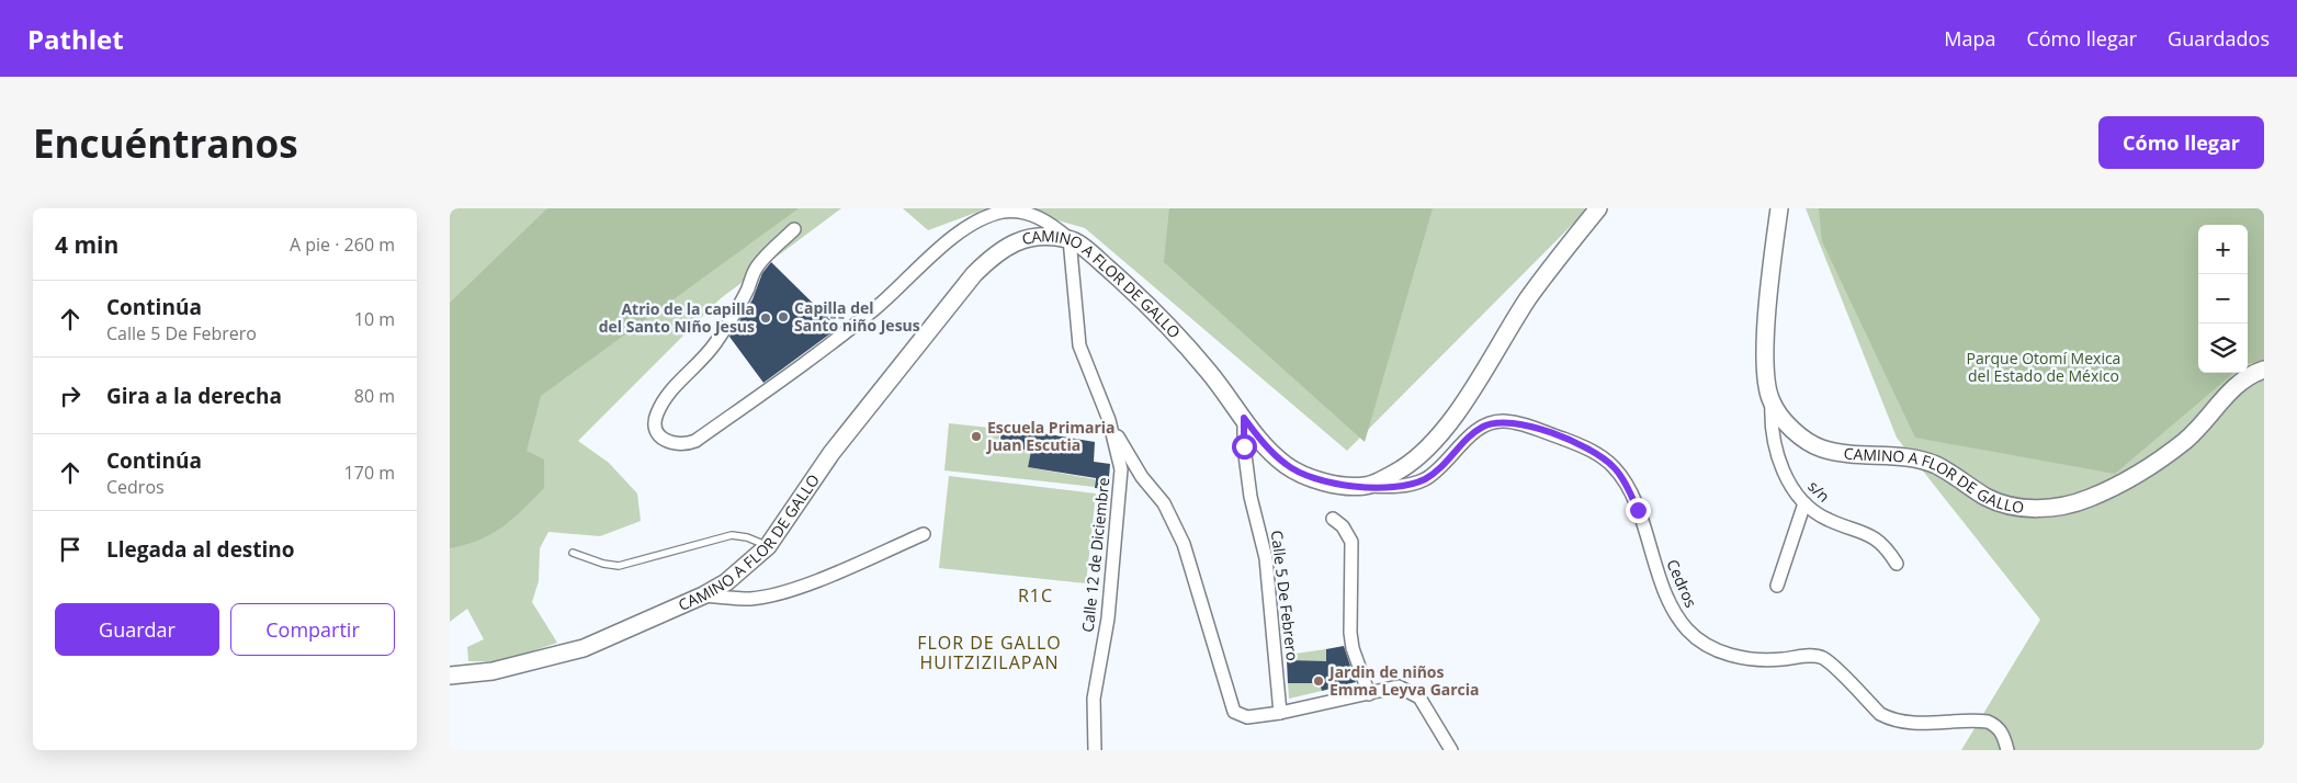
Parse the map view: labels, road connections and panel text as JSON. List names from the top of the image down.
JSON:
{
  "streets": {
    "street": [
      "CAMINO A FLOR DE GALLO",
      "s/n",
      "Calle 12 de Diciembre",
      "Cedros",
      "Calle 5 De Febrero"
    ]
  },
  "crossings": [
    ["CAMINO A FLOR DE GALLO", "s/n"],
    ["CAMINO A FLOR DE GALLO", "Calle 12 de Diciembre"],
    ["CAMINO A FLOR DE GALLO", "Cedros"],
    ["CAMINO A FLOR DE GALLO", "Calle 5 De Febrero"]
  ],
  "districts": ["R1C", "FLOR DE GALLO HUITZIZILAPAN"],
  "parks": ["Parque Otomí Mexica del Estado de México"],
  "places": [
    "Capilla del Santo niño Jesus",
    "Atrio de la capilla del Santo NIño Jesus",
    "Escuela Primaria Juan Escutia",
    "Jardin de niños Emma Leyva Garcia"
  ],
  "page": {
    "header": "Pathlet",
    "nav": ["Mapa", "Cómo llegar", "Guardados"],
    "buttons": [
      "Cómo llegar",
      ["Guardar", "Compartir"]
    ],
    "title": "Encuéntranos",
    "heading": ["4 min", "A pie · 260 m"],
    "map_buttons": ["+", "−"],
    "list": [
      ["Continúa", "Calle 5 De Febrero", "10 m"],
      ["Gira a la derecha", "80 m"],
      ["Continúa", "Cedros", "170 m"],
      "Llegada al destino"
    ]
  }
}
